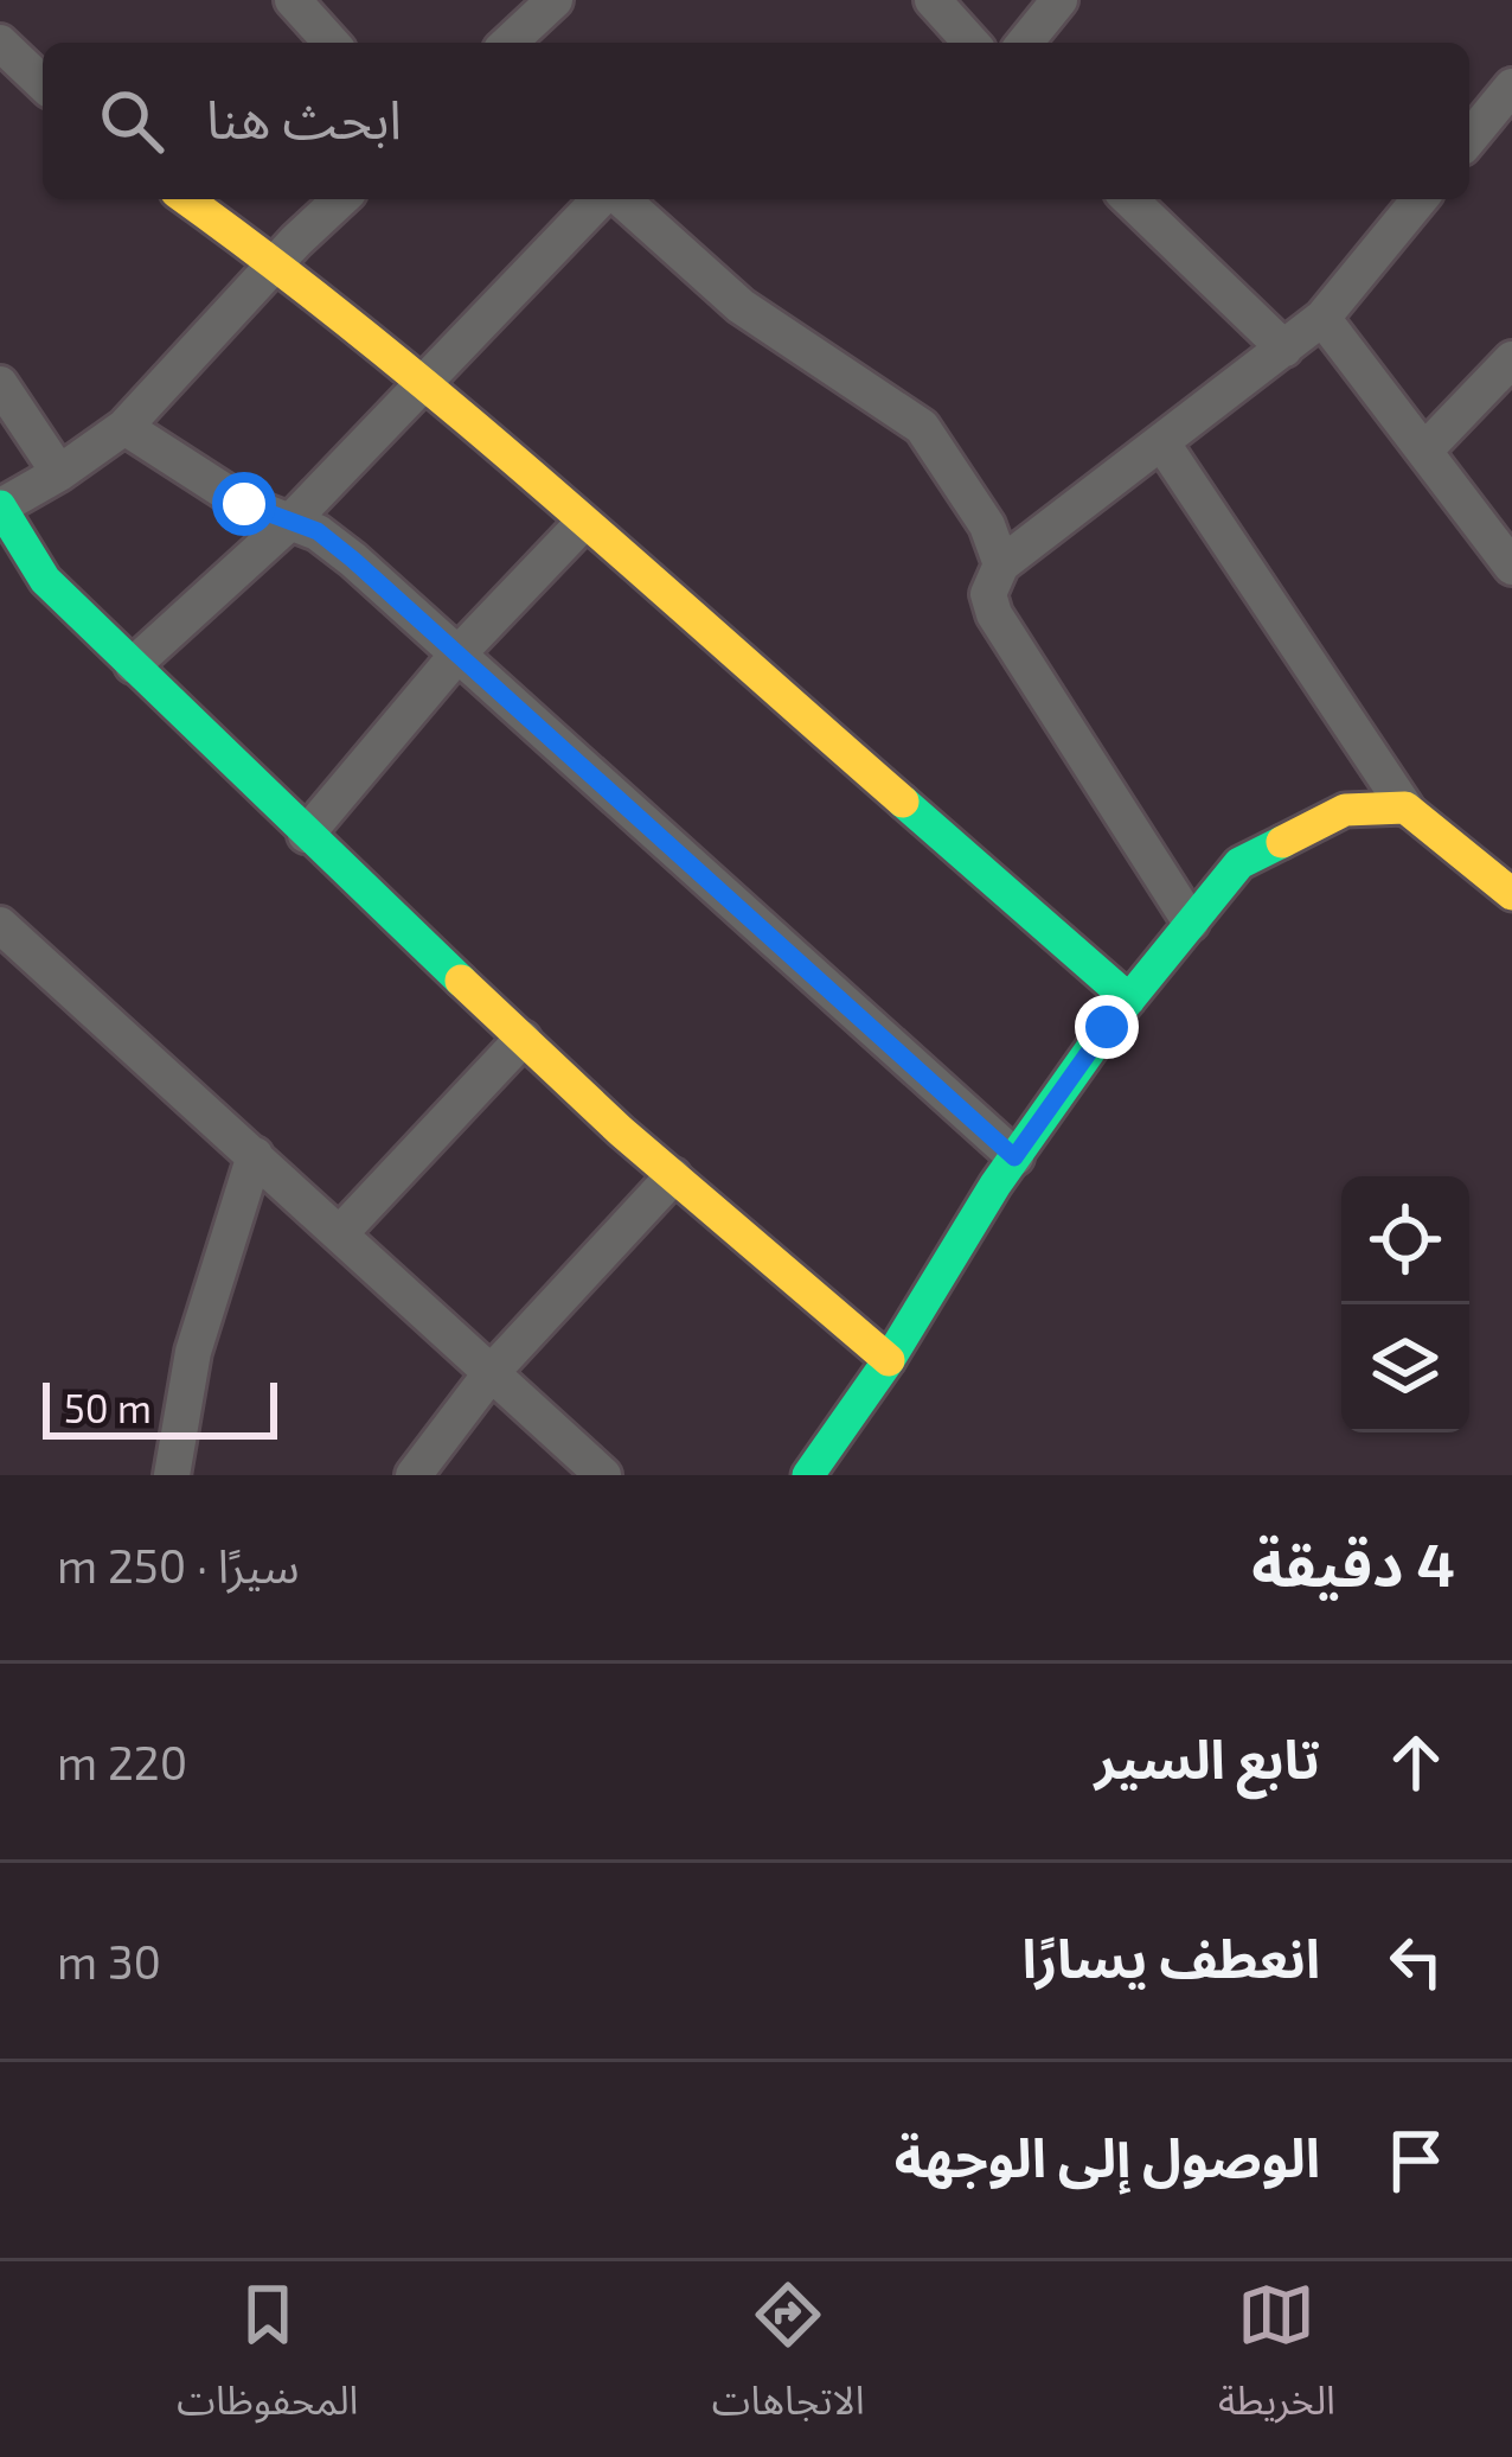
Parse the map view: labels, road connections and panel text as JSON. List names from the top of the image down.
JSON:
{
  "scale_bar": "50 m",
  "page": {
    "search": "ابحث هنا",
    "scale": "50 m",
    "heading": ["4 دقيقة", "سيرًا · 250 m"],
    "list": [
      ["تابع السير", "220 m"],
      ["انعطف يسارًا", "30 m"],
      "الوصول إلى الوجهة"
    ],
    "nav": ["الخريطة", "الاتجاهات", "المحفوظات"]
  }
}
